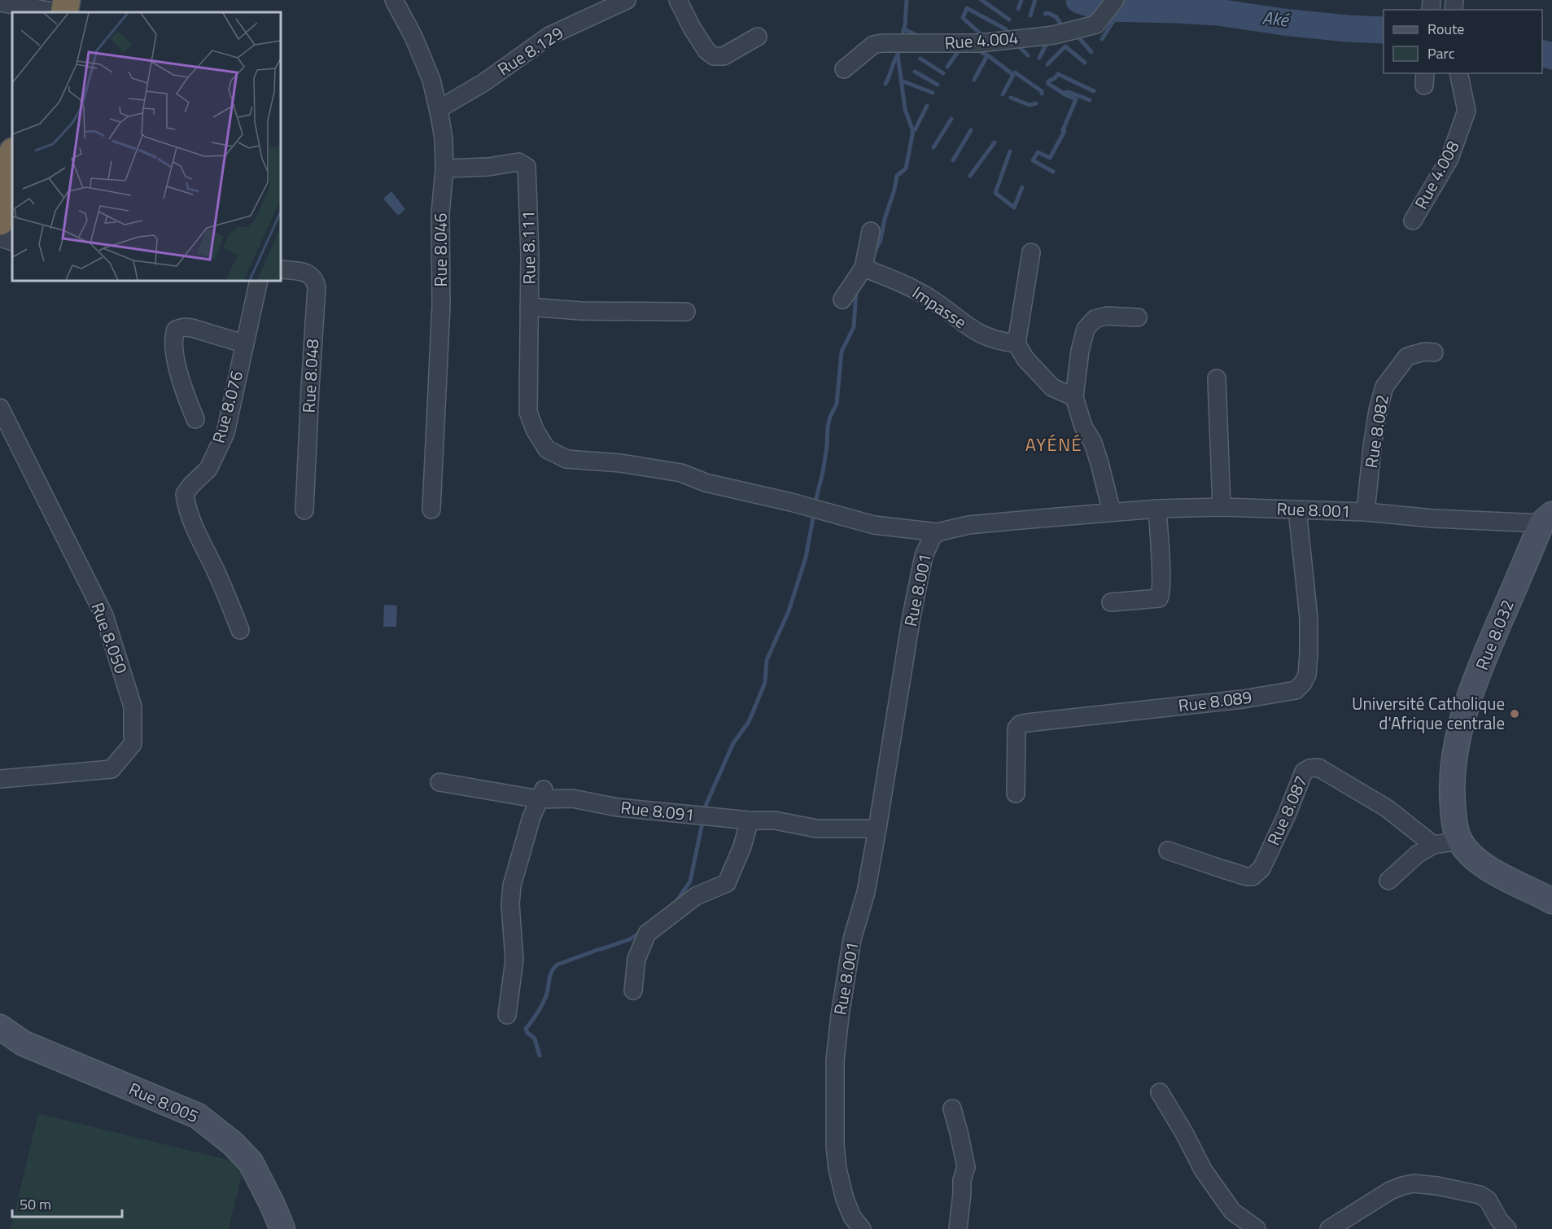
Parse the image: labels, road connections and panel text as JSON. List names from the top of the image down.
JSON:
{
  "streets": {
    "street": [
      "Rue 4.004",
      "Rue 8.129",
      "Rue 4.008",
      "Rue 8.111",
      "Rue 8.046",
      "Impasse",
      "Rue 8.048",
      "Rue 8.076",
      "Rue 8.082",
      "Rue 8.001",
      "Rue 8.032",
      "Rue 8.050",
      "Rue 8.089",
      "Rue 8.087",
      "Rue 8.091",
      "Rue 8.005"
    ]
  },
  "crossings": [
    ["Rue 8.129", "Rue 8.046"],
    ["Rue 8.111", "Rue 8.046"],
    ["Rue 8.111", "Rue 8.001"],
    ["Rue 8.082", "Rue 8.001"],
    ["Rue 8.001", "Rue 8.032"],
    ["Rue 8.001", "Rue 8.089"],
    ["Rue 8.001", "Rue 8.091"]
  ],
  "districts": ["AYÉNÉ"],
  "water": ["Aké"],
  "places": ["Université Catholique d'Afrique centrale"],
  "legend": ["Route", "Parc"],
  "scale_bar": "50 m"
}
